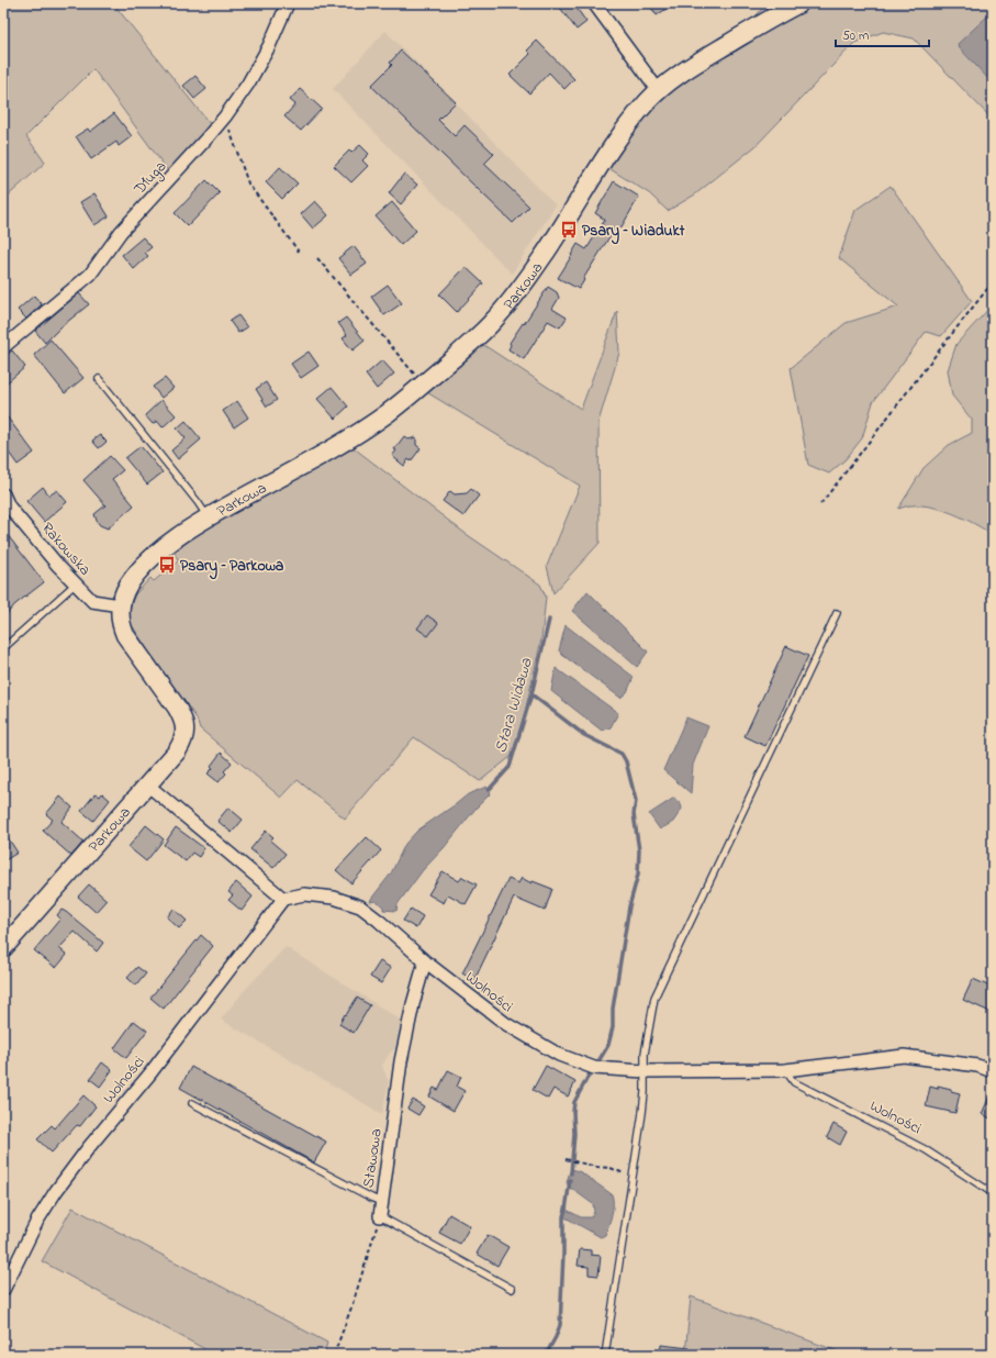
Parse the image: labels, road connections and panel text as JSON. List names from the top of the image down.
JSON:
{
  "streets": {
    "street": [
      "Długa",
      "Parkowa",
      "Rakowska",
      "Wolności",
      "Stawowa"
    ]
  },
  "crossings": [
    ["Parkowa", "Rakowska"],
    ["Wolności", "Stawowa"]
  ],
  "water": ["Stara Widawa"],
  "places": {
    "bus stop": ["Psary – Wiadukt", "Psary – Parkowa"]
  },
  "scale_bar": "50 m"
}
